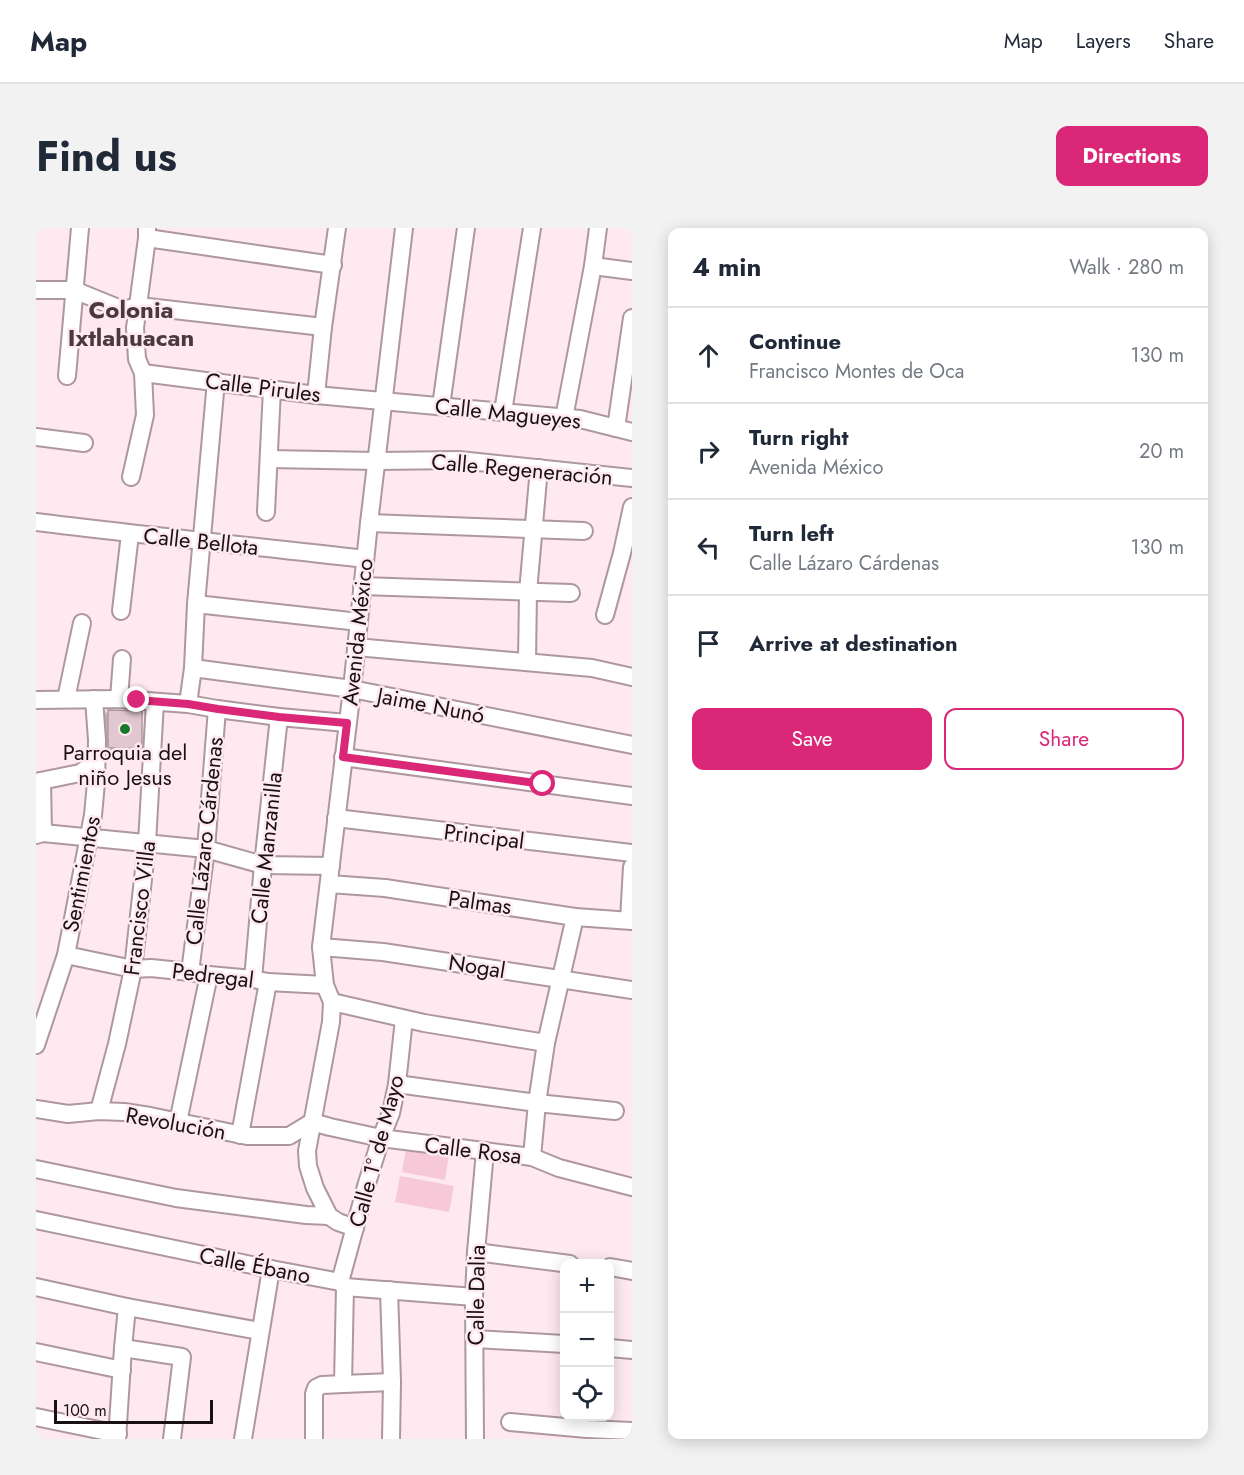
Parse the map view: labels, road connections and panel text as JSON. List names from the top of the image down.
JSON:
{
  "streets": {
    "street": [
      "Calle Pirules",
      "Calle Magueyes",
      "Calle Regeneración",
      "Calle Bellota",
      "Avenida México",
      "Jaime Nunó",
      "Principal",
      "Calle Lázaro Cárdenas",
      "Calle Manzanilla",
      "Sentimientos",
      "Palmas",
      "Francisco Villa",
      "Nogal",
      "Pedregal",
      "Revolución",
      "Calle Rosa",
      "Calle 1º de Mayo",
      "Calle Ébano",
      "Calle Dalia"
    ]
  },
  "crossings": [
    ["Calle Pirules", "Calle Magueyes"],
    ["Calle Pirules", "Avenida México"],
    ["Calle Magueyes", "Avenida México"],
    ["Calle Regeneración", "Avenida México"],
    ["Calle Bellota", "Avenida México"],
    ["Avenida México", "Jaime Nunó"],
    ["Avenida México", "Principal"],
    ["Avenida México", "Calle Lázaro Cárdenas"],
    ["Avenida México", "Palmas"],
    ["Avenida México", "Nogal"],
    ["Avenida México", "Pedregal"],
    ["Avenida México", "Revolución"],
    ["Avenida México", "Calle Rosa"],
    ["Calle Lázaro Cárdenas", "Calle Manzanilla"],
    ["Calle Lázaro Cárdenas", "Sentimientos"],
    ["Calle Lázaro Cárdenas", "Francisco Villa"],
    ["Calle Lázaro Cárdenas", "Pedregal"],
    ["Calle Manzanilla", "Pedregal"],
    ["Calle Manzanilla", "Revolución"],
    ["Sentimientos", "Pedregal"],
    ["Francisco Villa", "Pedregal"],
    ["Francisco Villa", "Revolución"],
    ["Revolución", "Calle Rosa"],
    ["Calle Rosa", "Calle 1º de Mayo"],
    ["Calle Rosa", "Calle Dalia"],
    ["Calle 1º de Mayo", "Calle Ébano"],
    ["Calle Ébano", "Calle Dalia"]
  ],
  "districts": ["Colonia Ixtlahuacan"],
  "places": ["Parroquia del niño Jesus"],
  "scale_bar": "100 m",
  "page": {
    "header": "Map",
    "nav": ["Map", "Layers", "Share"],
    "title": "Find us",
    "buttons": [
      "Directions",
      ["Save", "Share"]
    ],
    "heading": ["4 min", "Walk · 280 m"],
    "list": [
      ["Continue", "Francisco Montes de Oca", "130 m"],
      ["Turn right", "Avenida México", "20 m"],
      ["Turn left", "Calle Lázaro Cárdenas", "130 m"],
      "Arrive at destination"
    ],
    "map_buttons": ["+", "−"],
    "scale": "100 m"
  }
}
